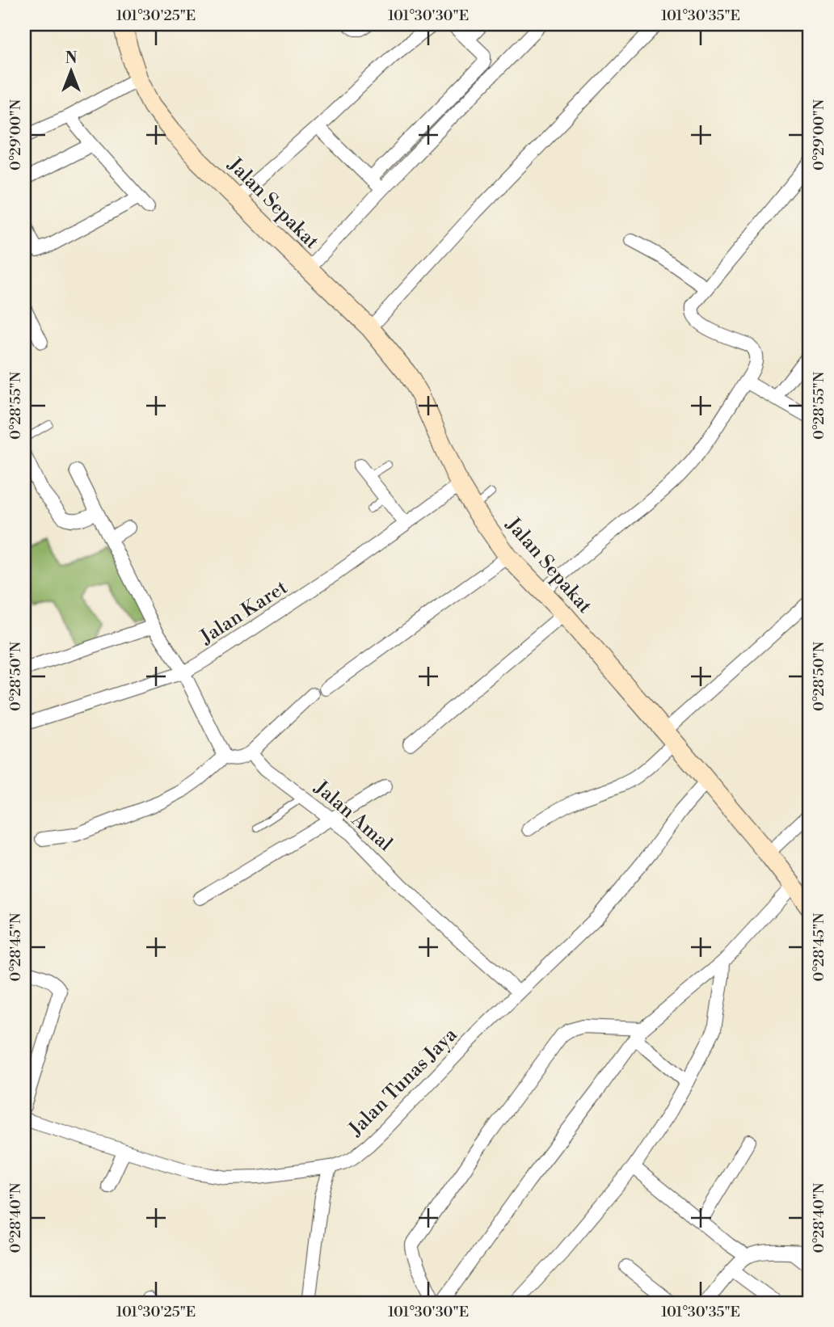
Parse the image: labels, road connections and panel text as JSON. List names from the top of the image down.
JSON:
{
  "streets": {
    "main road": ["Jalan Sepakat"],
    "street": ["Jalan Karet", "Jalan Amal", "Jalan Tunas Jaya"]
  },
  "crossings": [
    ["Jalan Sepakat", "Jalan Karet"],
    ["Jalan Sepakat", "Jalan Tunas Jaya"],
    ["Jalan Amal", "Jalan Tunas Jaya"]
  ],
  "north": "top",
  "coordinates": [
    "101°30'25\"E",
    "101°30'30\"E",
    "101°30'35\"E",
    "0°29'00\"N",
    "0°28'55\"N",
    "0°28'50\"N",
    "0°28'45\"N",
    "0°28'40\"N"
  ]
}
